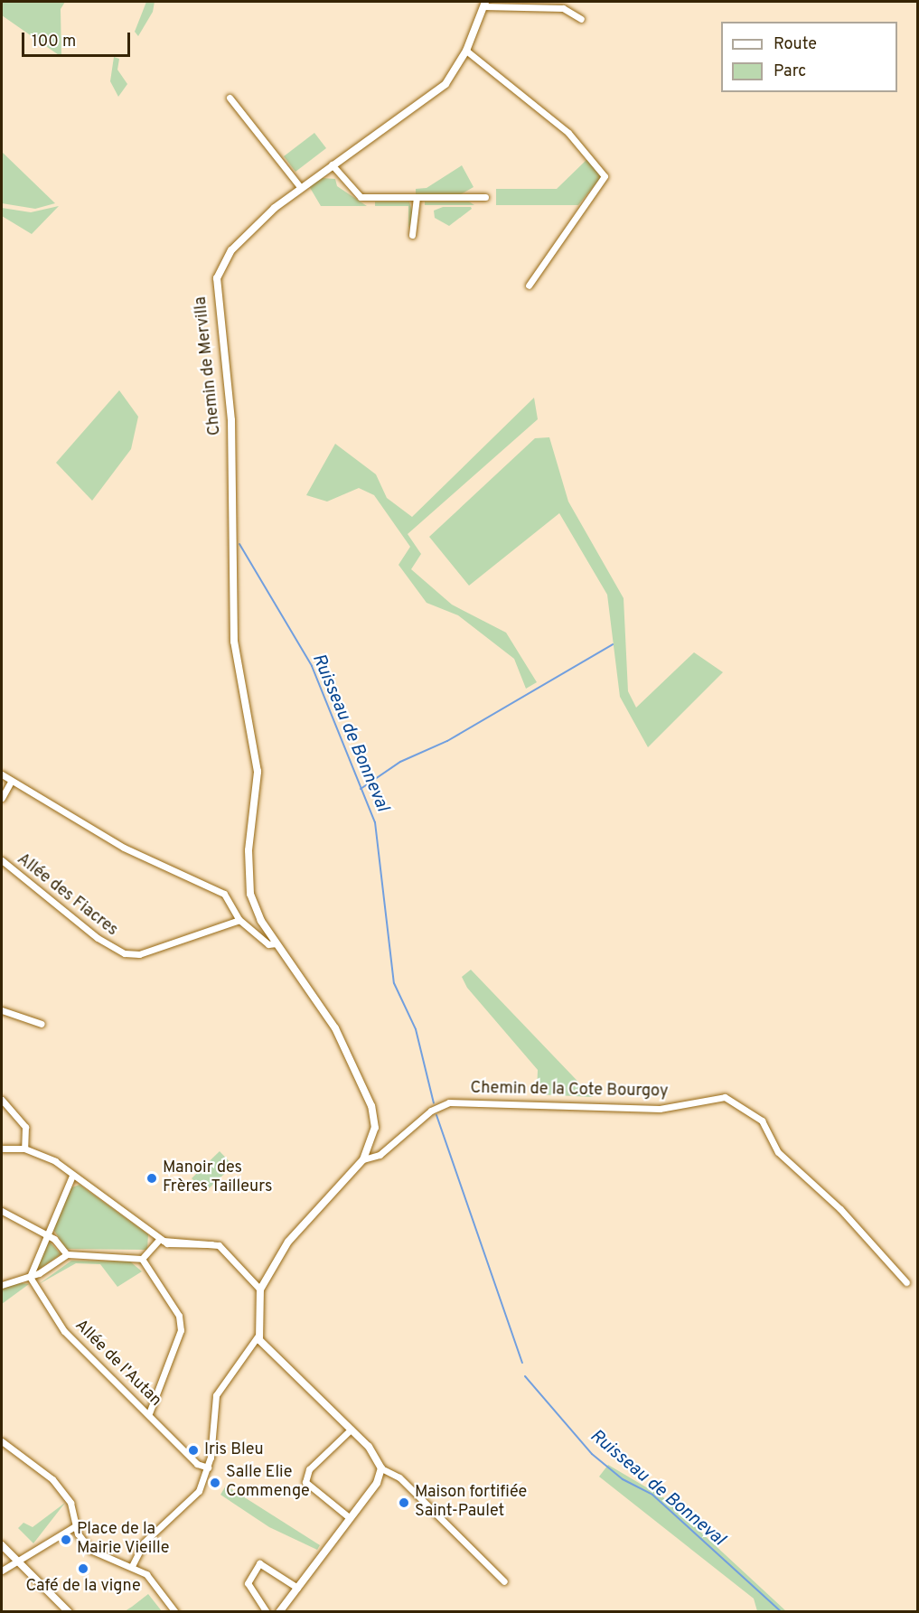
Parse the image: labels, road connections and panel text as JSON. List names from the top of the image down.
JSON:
{
  "streets": {
    "street": [
      "Chemin de Mervilla",
      "Allée des Fiacres",
      "Chemin de la Cote Bourgoy",
      "Allée de l'Autan"
    ]
  },
  "water": ["Ruisseau de Bonneval"],
  "places": [
    "Manoir des Frères Tailleurs",
    "Iris Bleu",
    "Salle Elie Commenge",
    "Maison fortifiée Saint-Paulet",
    "Place de la Mairie Vieille",
    "Café de la vigne"
  ],
  "legend": ["Route", "Parc"],
  "scale_bar": "100 m"
}
